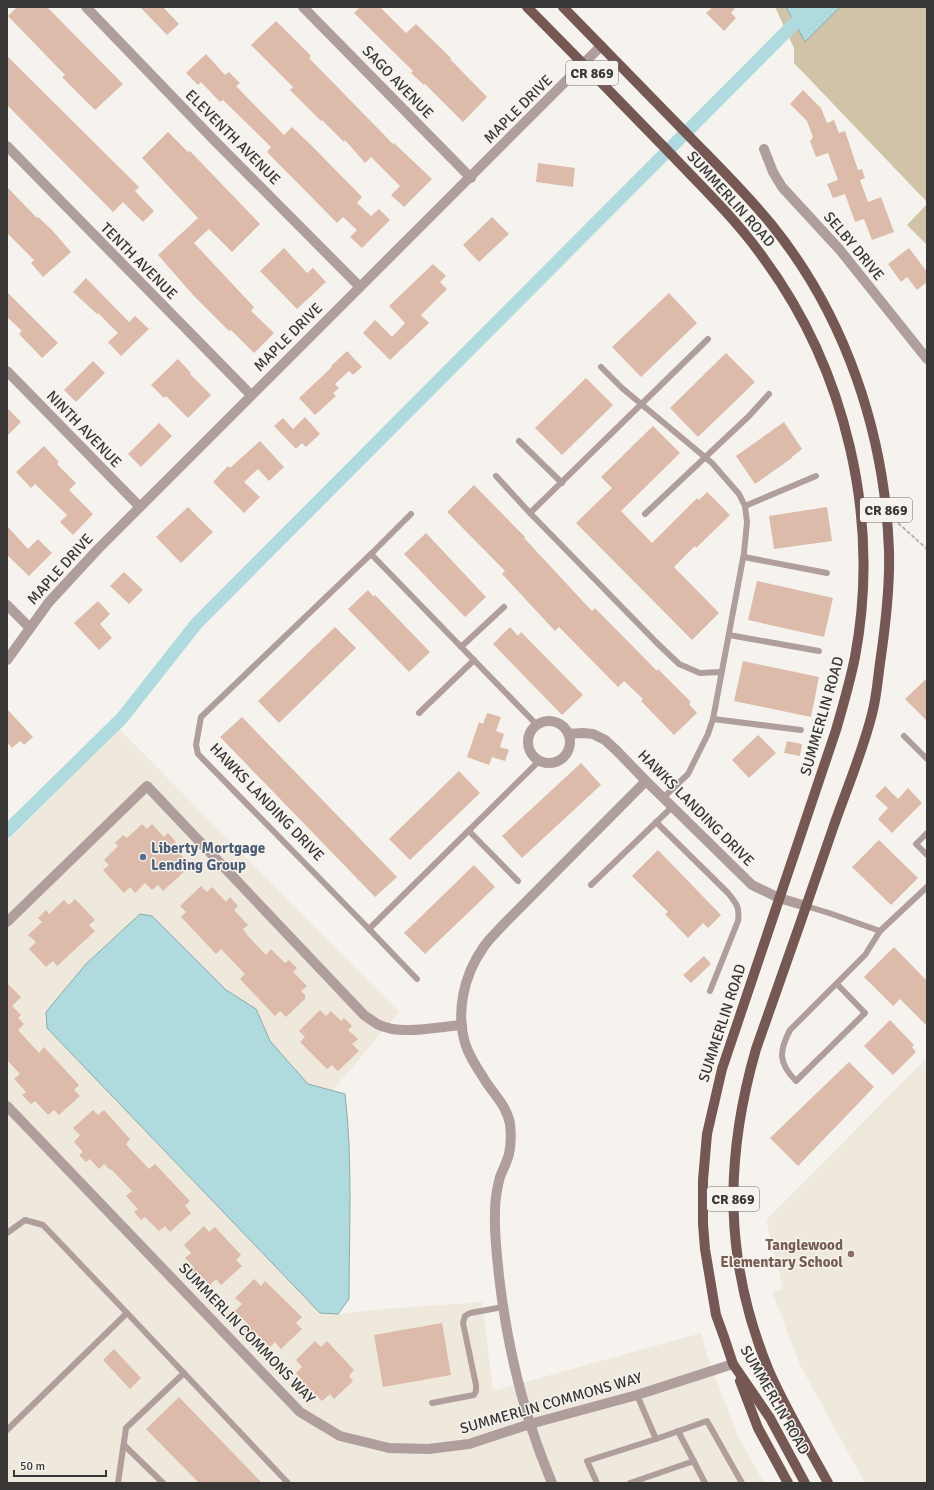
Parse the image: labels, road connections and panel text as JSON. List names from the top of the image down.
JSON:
{
  "streets": {
    "main road": ["CR 869", "SUMMERLIN ROAD"],
    "street": [
      "SAGO AVENUE",
      "MAPLE DRIVE",
      "ELEVENTH AVENUE",
      "SELBY DRIVE",
      "TENTH AVENUE",
      "NINTH AVENUE",
      "HAWKS LANDING DRIVE",
      "SUMMERLIN COMMONS WAY"
    ]
  },
  "crossings": [
    ["SAGO AVENUE", "MAPLE DRIVE"],
    ["MAPLE DRIVE", "ELEVENTH AVENUE"],
    ["MAPLE DRIVE", "SUMMERLIN ROAD"],
    ["MAPLE DRIVE", "TENTH AVENUE"],
    ["MAPLE DRIVE", "NINTH AVENUE"],
    ["SUMMERLIN ROAD", "HAWKS LANDING DRIVE"],
    ["SUMMERLIN ROAD", "SUMMERLIN COMMONS WAY"]
  ],
  "places": ["Liberty Mortgage Lending Group", "Tanglewood Elementary School"],
  "scale_bar": "50 m"
}
